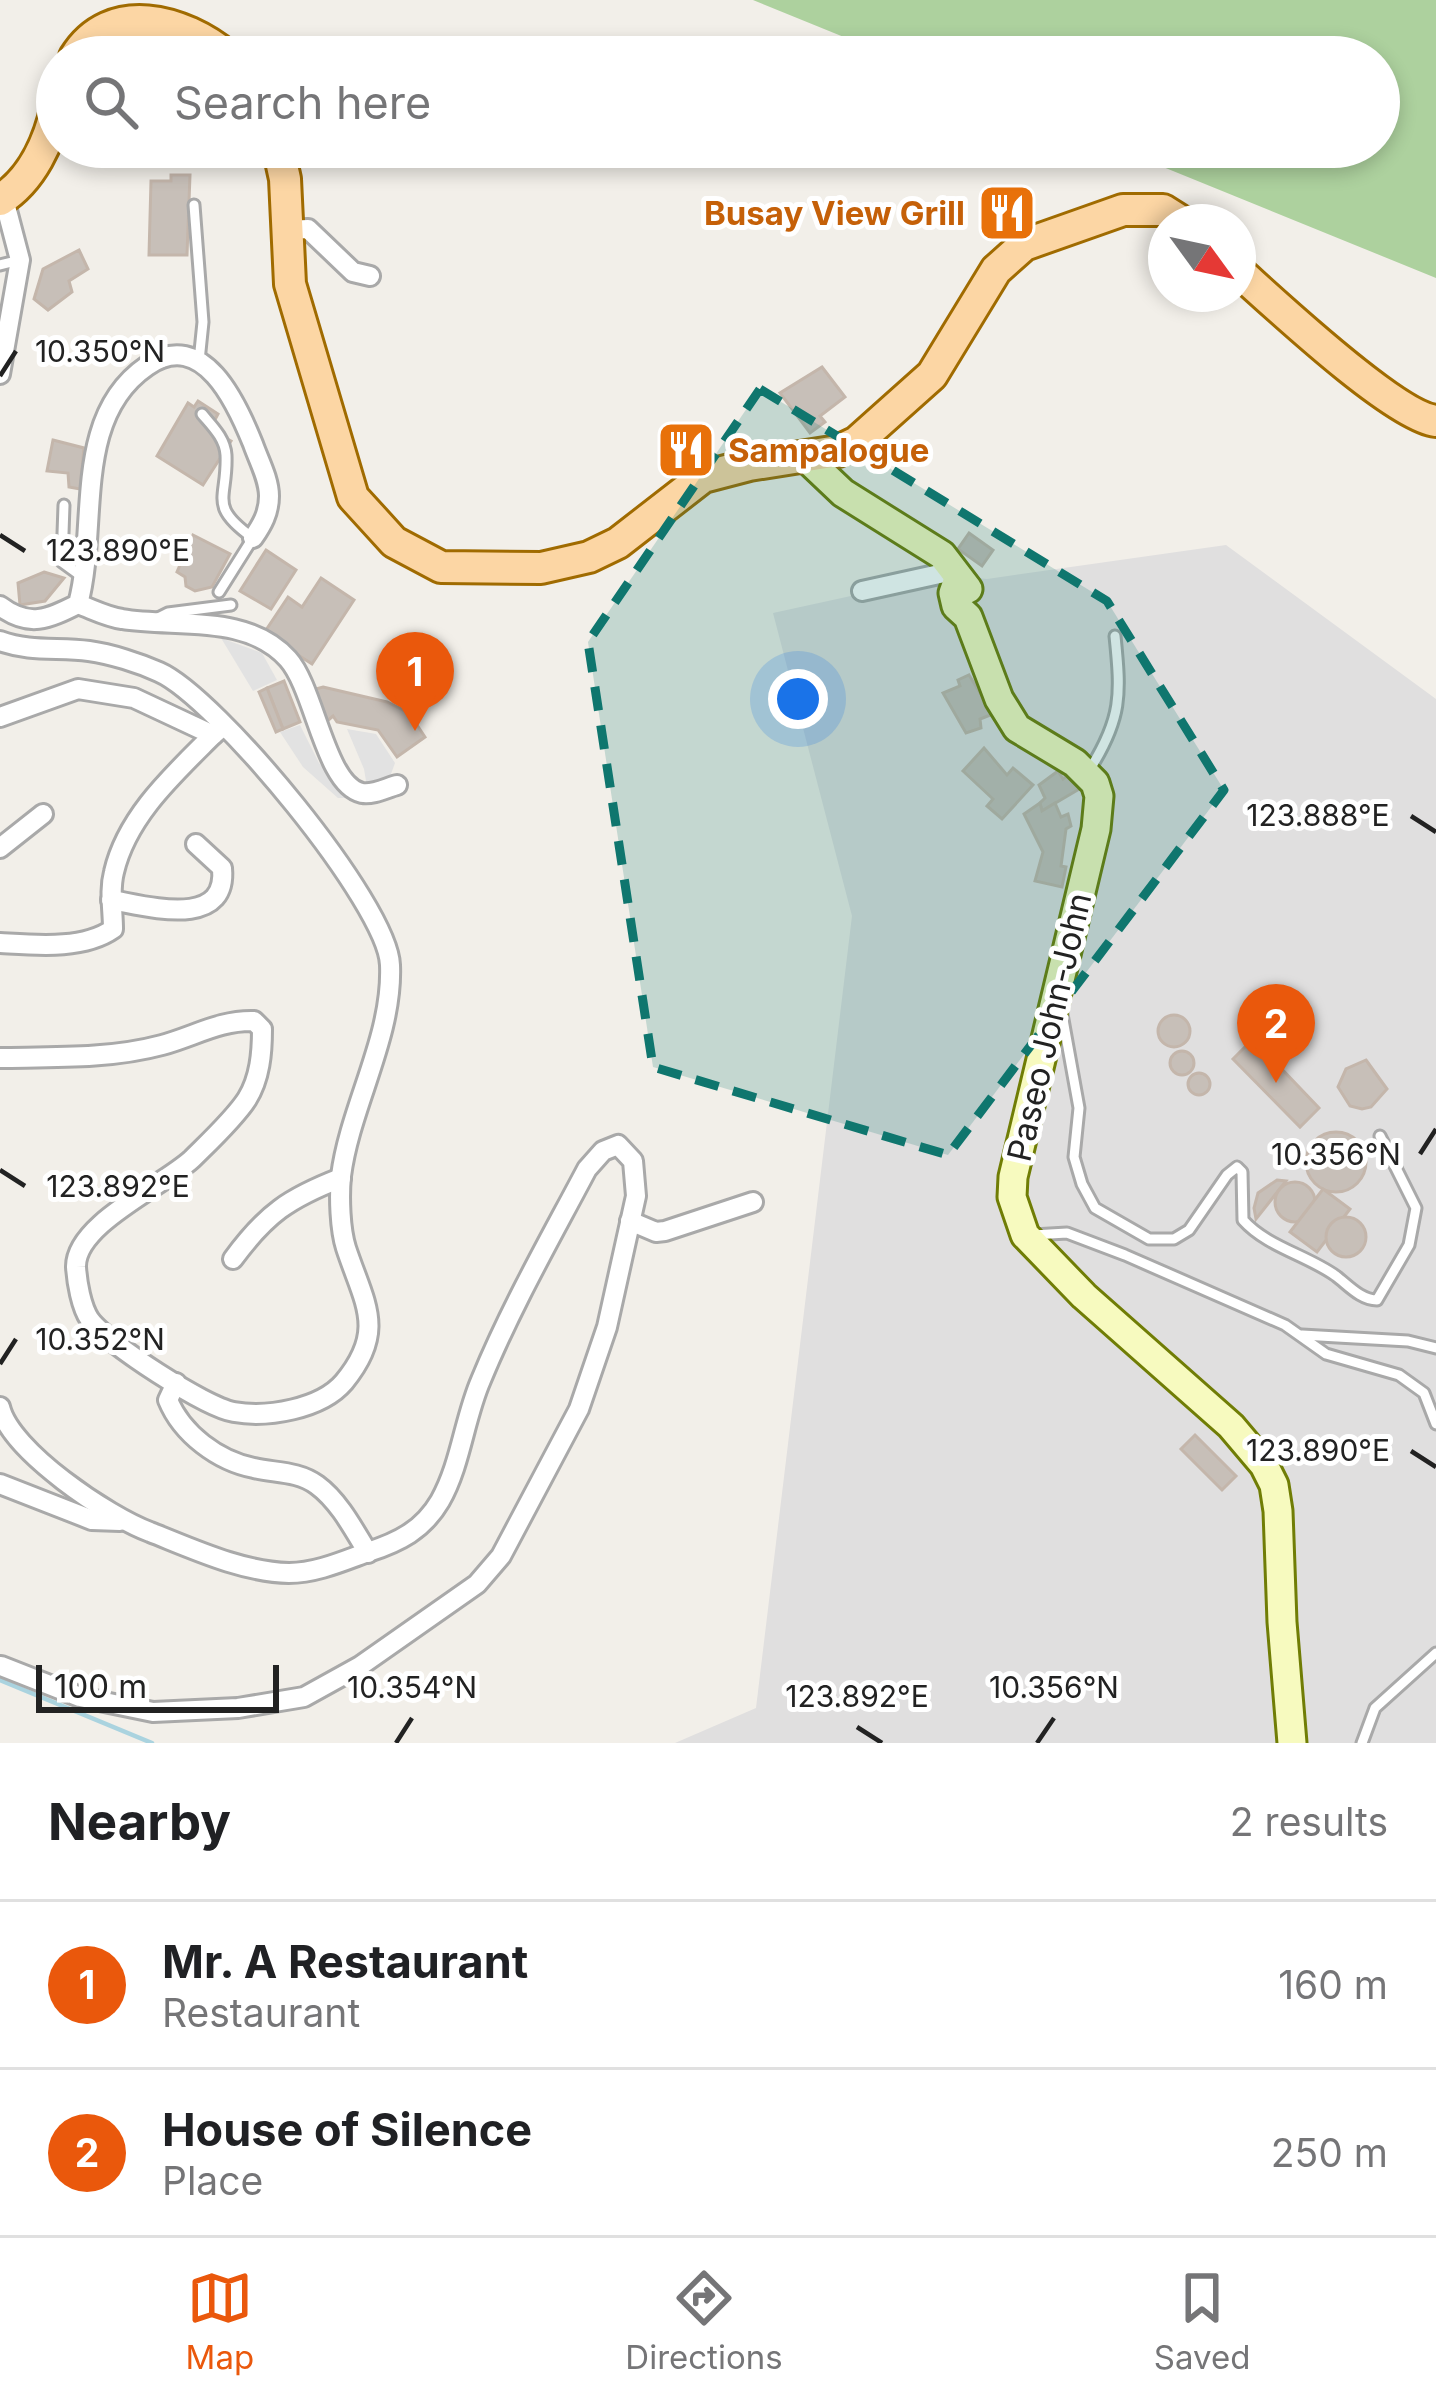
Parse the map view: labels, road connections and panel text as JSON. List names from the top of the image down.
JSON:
{
  "streets": {
    "street": ["Paseo John-John"]
  },
  "places": {
    "restaurant": ["Busay View Grill", "Sampalogue"]
  },
  "scale_bar": "100 m",
  "north": "bottom right",
  "page": {
    "search": "Search here",
    "pins": ["1", "2"],
    "scale": "100 m",
    "heading": ["Nearby", "2 results"],
    "list": [
      {
        "mark": "1",
        "name": "Mr. A Restaurant",
        "note": "Restaurant",
        "value": "160 m"
      },
      {
        "mark": "2",
        "name": "House of Silence",
        "note": "Place",
        "value": "250 m"
      }
    ],
    "nav": ["Map", "Directions", "Saved"]
  },
  "coordinates": [
    "10.350°N",
    "123.890°E",
    "123.888°E",
    "10.356°N",
    "123.892°E",
    "10.352°N",
    "10.354°N"
  ]
}
